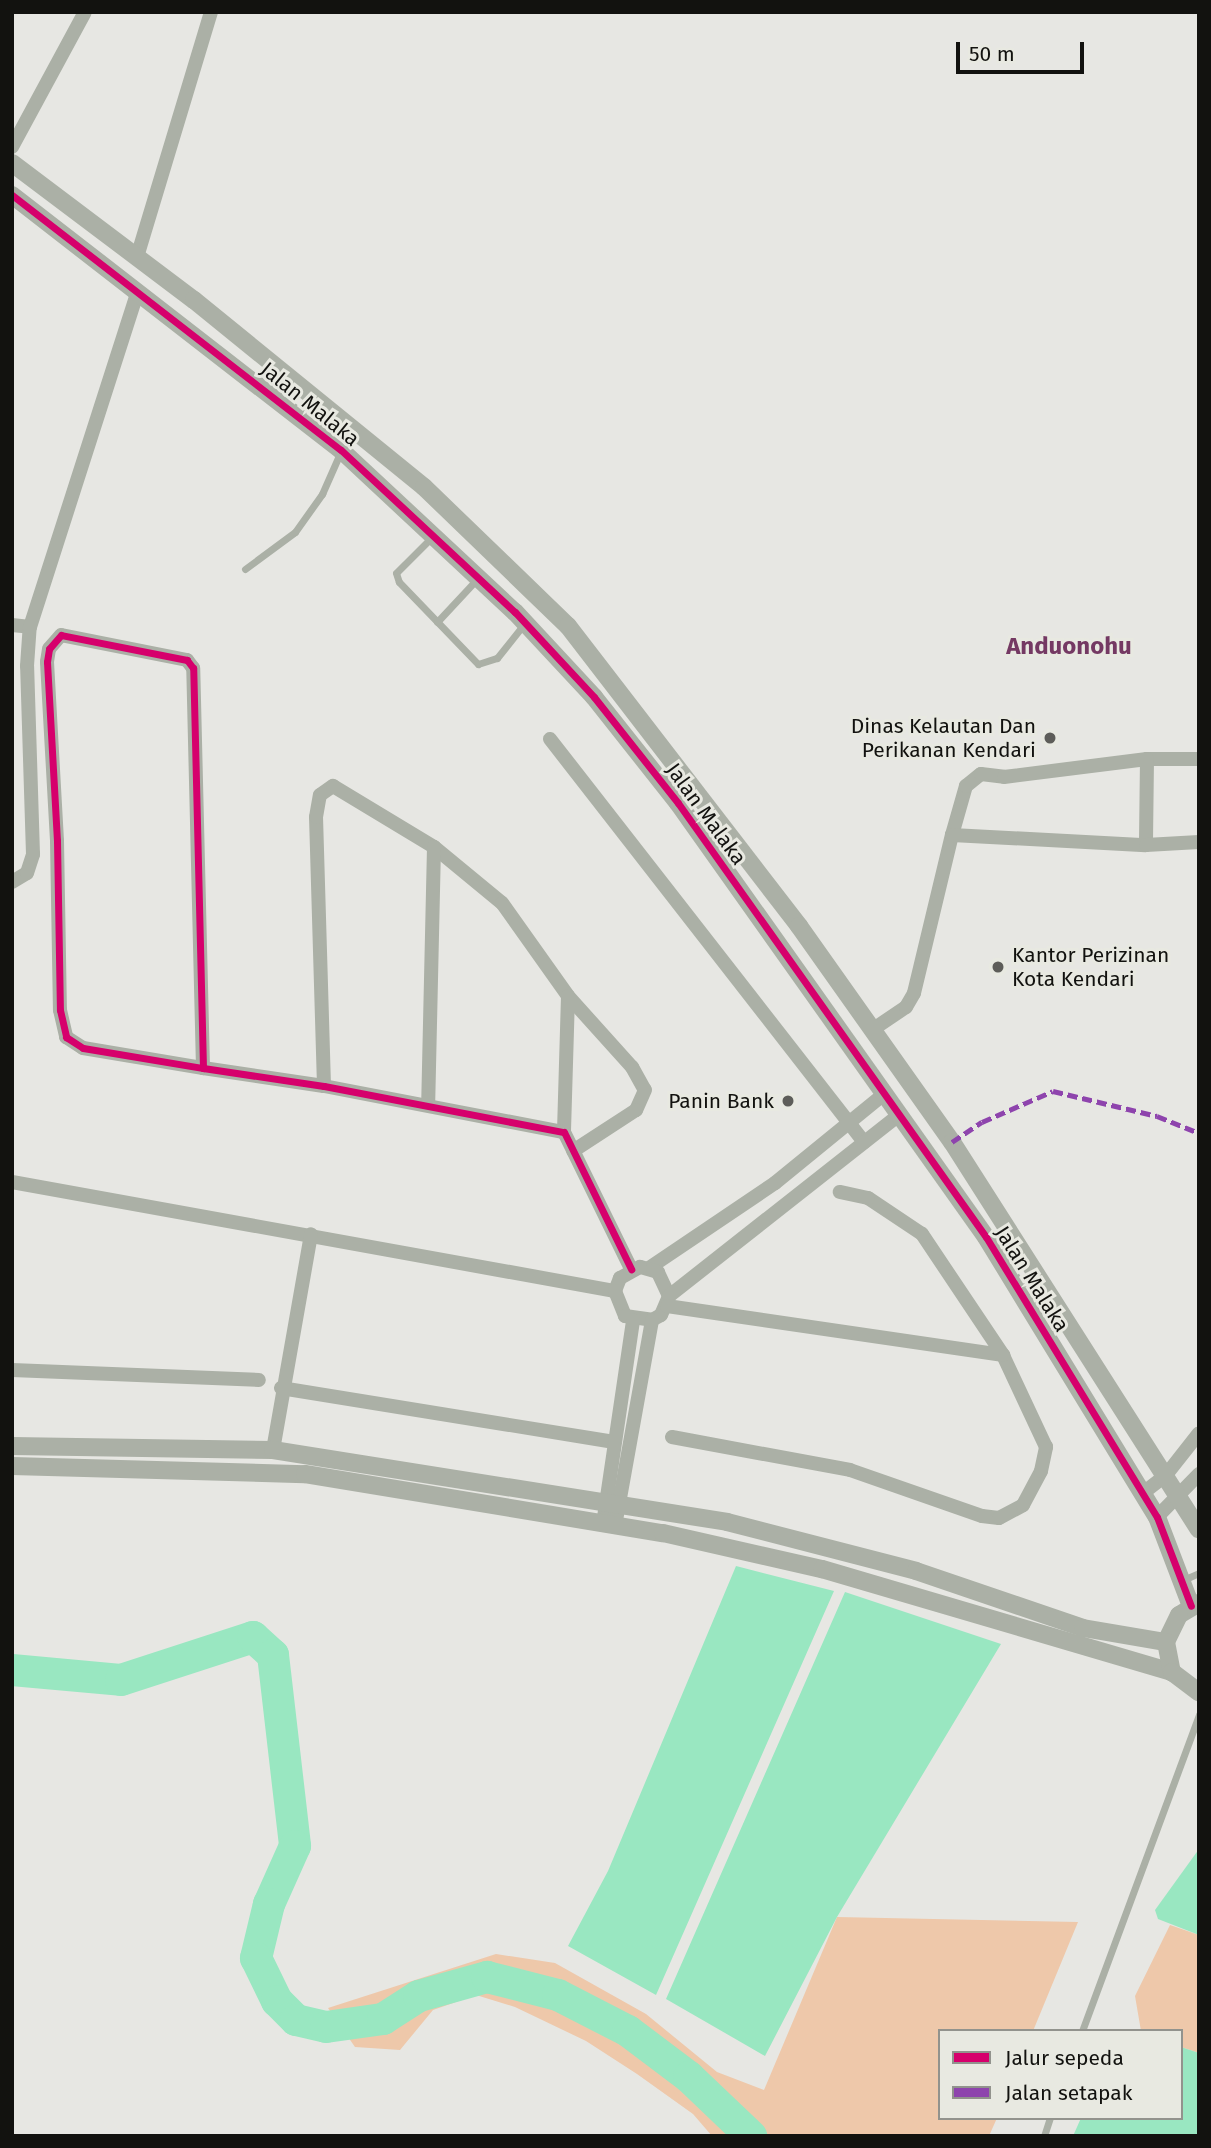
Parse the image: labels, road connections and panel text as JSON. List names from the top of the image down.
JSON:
{
  "streets": {
    "street": ["Jalan Malaka"]
  },
  "districts": ["Anduonohu"],
  "places": ["Dinas Kelautan Dan Perikanan Kendari", "Kantor Perizinan Kota Kendari", "Panin Bank"],
  "legend": ["Jalur sepeda", "Jalan setapak"],
  "scale_bar": "50 m"
}
